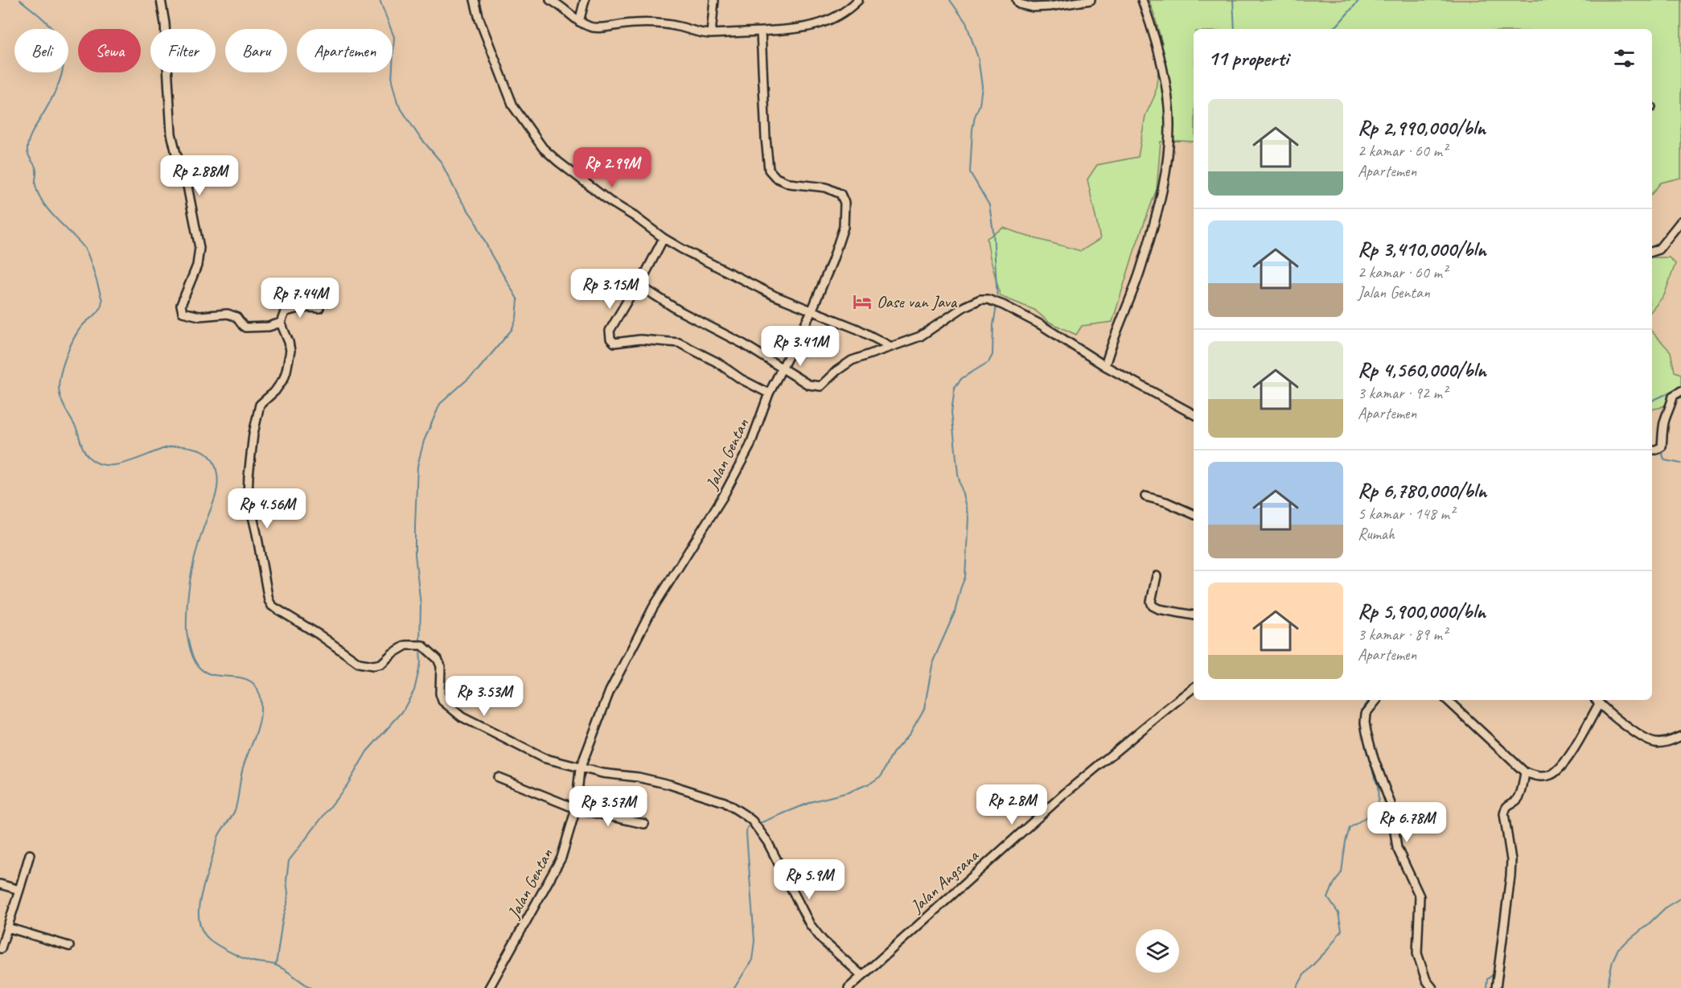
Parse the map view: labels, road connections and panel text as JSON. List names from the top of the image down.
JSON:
{
  "streets": {
    "street": ["Jalan Gentan", "Jalan Angsana"]
  },
  "places": {
    "hotel": ["Oase van Java"]
  },
  "page": {
    "chip": [
      "Beli",
      "Sewa",
      "Filter",
      "Baru",
      "Apartemen"
    ],
    "heading": "11 properti",
    "list": [
      {
        "name": "Rp 2,990,000/bln",
        "note": "2 kamar · 60 m² · Apartemen"
      },
      {
        "name": "Rp 3,410,000/bln",
        "note": "2 kamar · 60 m² · Jalan Gentan"
      },
      {
        "name": "Rp 4,560,000/bln",
        "note": "3 kamar · 92 m² · Apartemen"
      },
      {
        "name": "Rp 6,780,000/bln",
        "note": "5 kamar · 148 m² · Rumah"
      },
      {
        "name": "Rp 5,900,000/bln",
        "note": "3 kamar · 89 m² · Apartemen"
      }
    ],
    "price": [
      "Rp 2.99M",
      "Rp 2.88M",
      "Rp 3.15M",
      "Rp 7.44M",
      "Rp 3.41M",
      "Rp 4.56M",
      "Rp 3.53M",
      "Rp 2.8M",
      "Rp 3.57M",
      "Rp 6.78M",
      "Rp 5.9M"
    ]
  }
}
